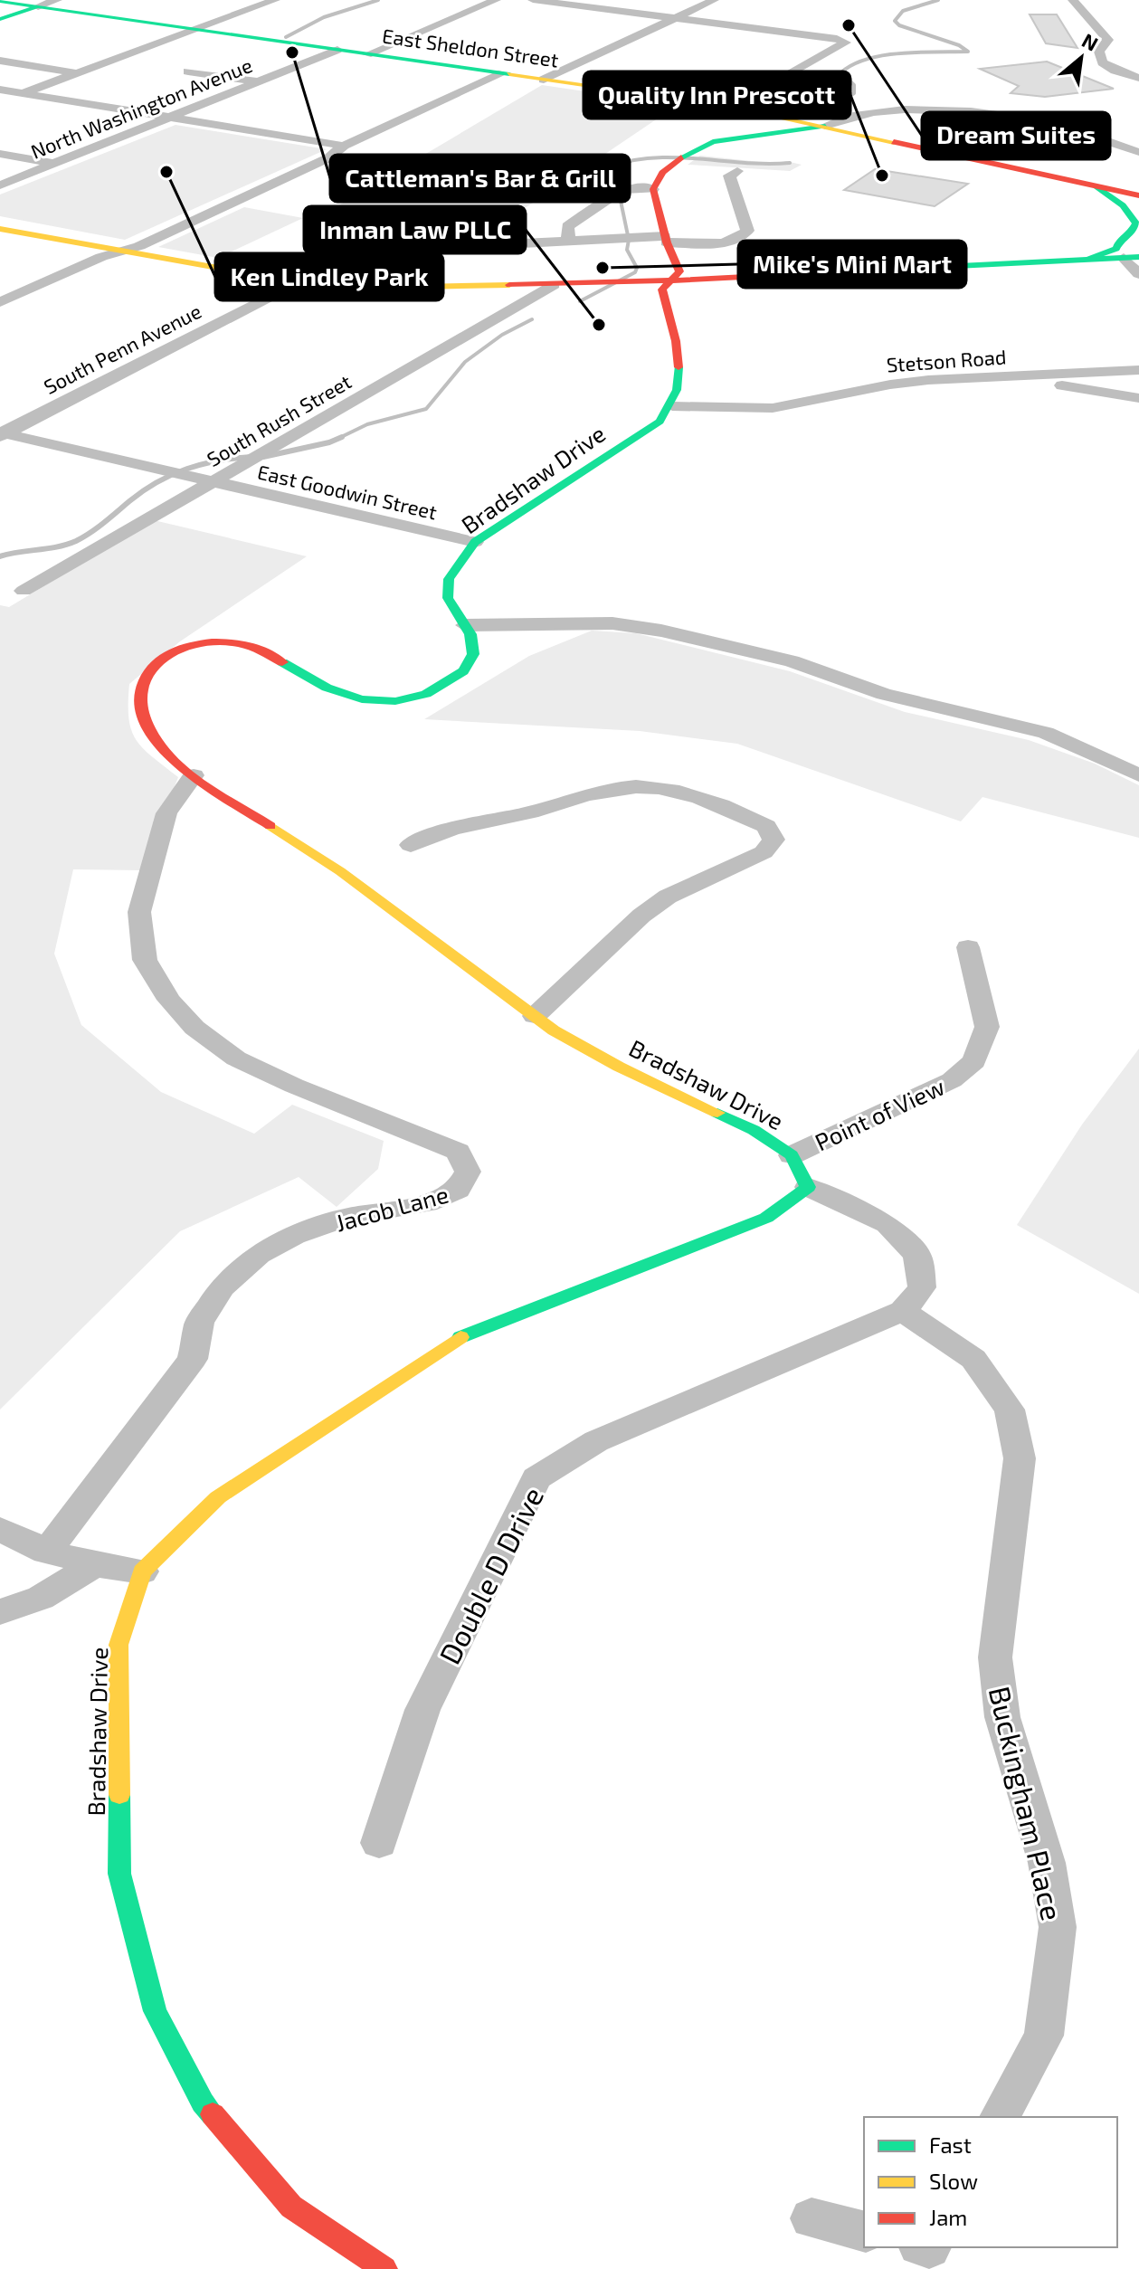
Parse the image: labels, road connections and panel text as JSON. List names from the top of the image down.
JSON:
{
  "streets": {
    "street": [
      "East Sheldon Street",
      "North Washington Avenue",
      "South Penn Avenue",
      "Stetson Road",
      "South Rush Street",
      "Bradshaw Drive",
      "East Goodwin Street",
      "Point of View",
      "Jacob Lane",
      "Double D Drive",
      "Buckingham Place"
    ]
  },
  "crossings": [
    ["East Sheldon Street", "North Washington Avenue"],
    ["South Penn Avenue", "East Goodwin Street"],
    ["Stetson Road", "Bradshaw Drive"],
    ["South Rush Street", "East Goodwin Street"],
    ["Bradshaw Drive", "East Goodwin Street"],
    ["Bradshaw Drive", "Point of View"],
    ["Bradshaw Drive", "Jacob Lane"],
    ["Double D Drive", "Buckingham Place"]
  ],
  "places": [
    "Dream Suites",
    "Cattleman's Bar & Grill",
    "Ken Lindley Park",
    "Quality Inn Prescott",
    "Mike's Mini Mart",
    "Inman Law PLLC"
  ],
  "legend": ["Fast", "Slow", "Jam"],
  "north": "top right"
}
